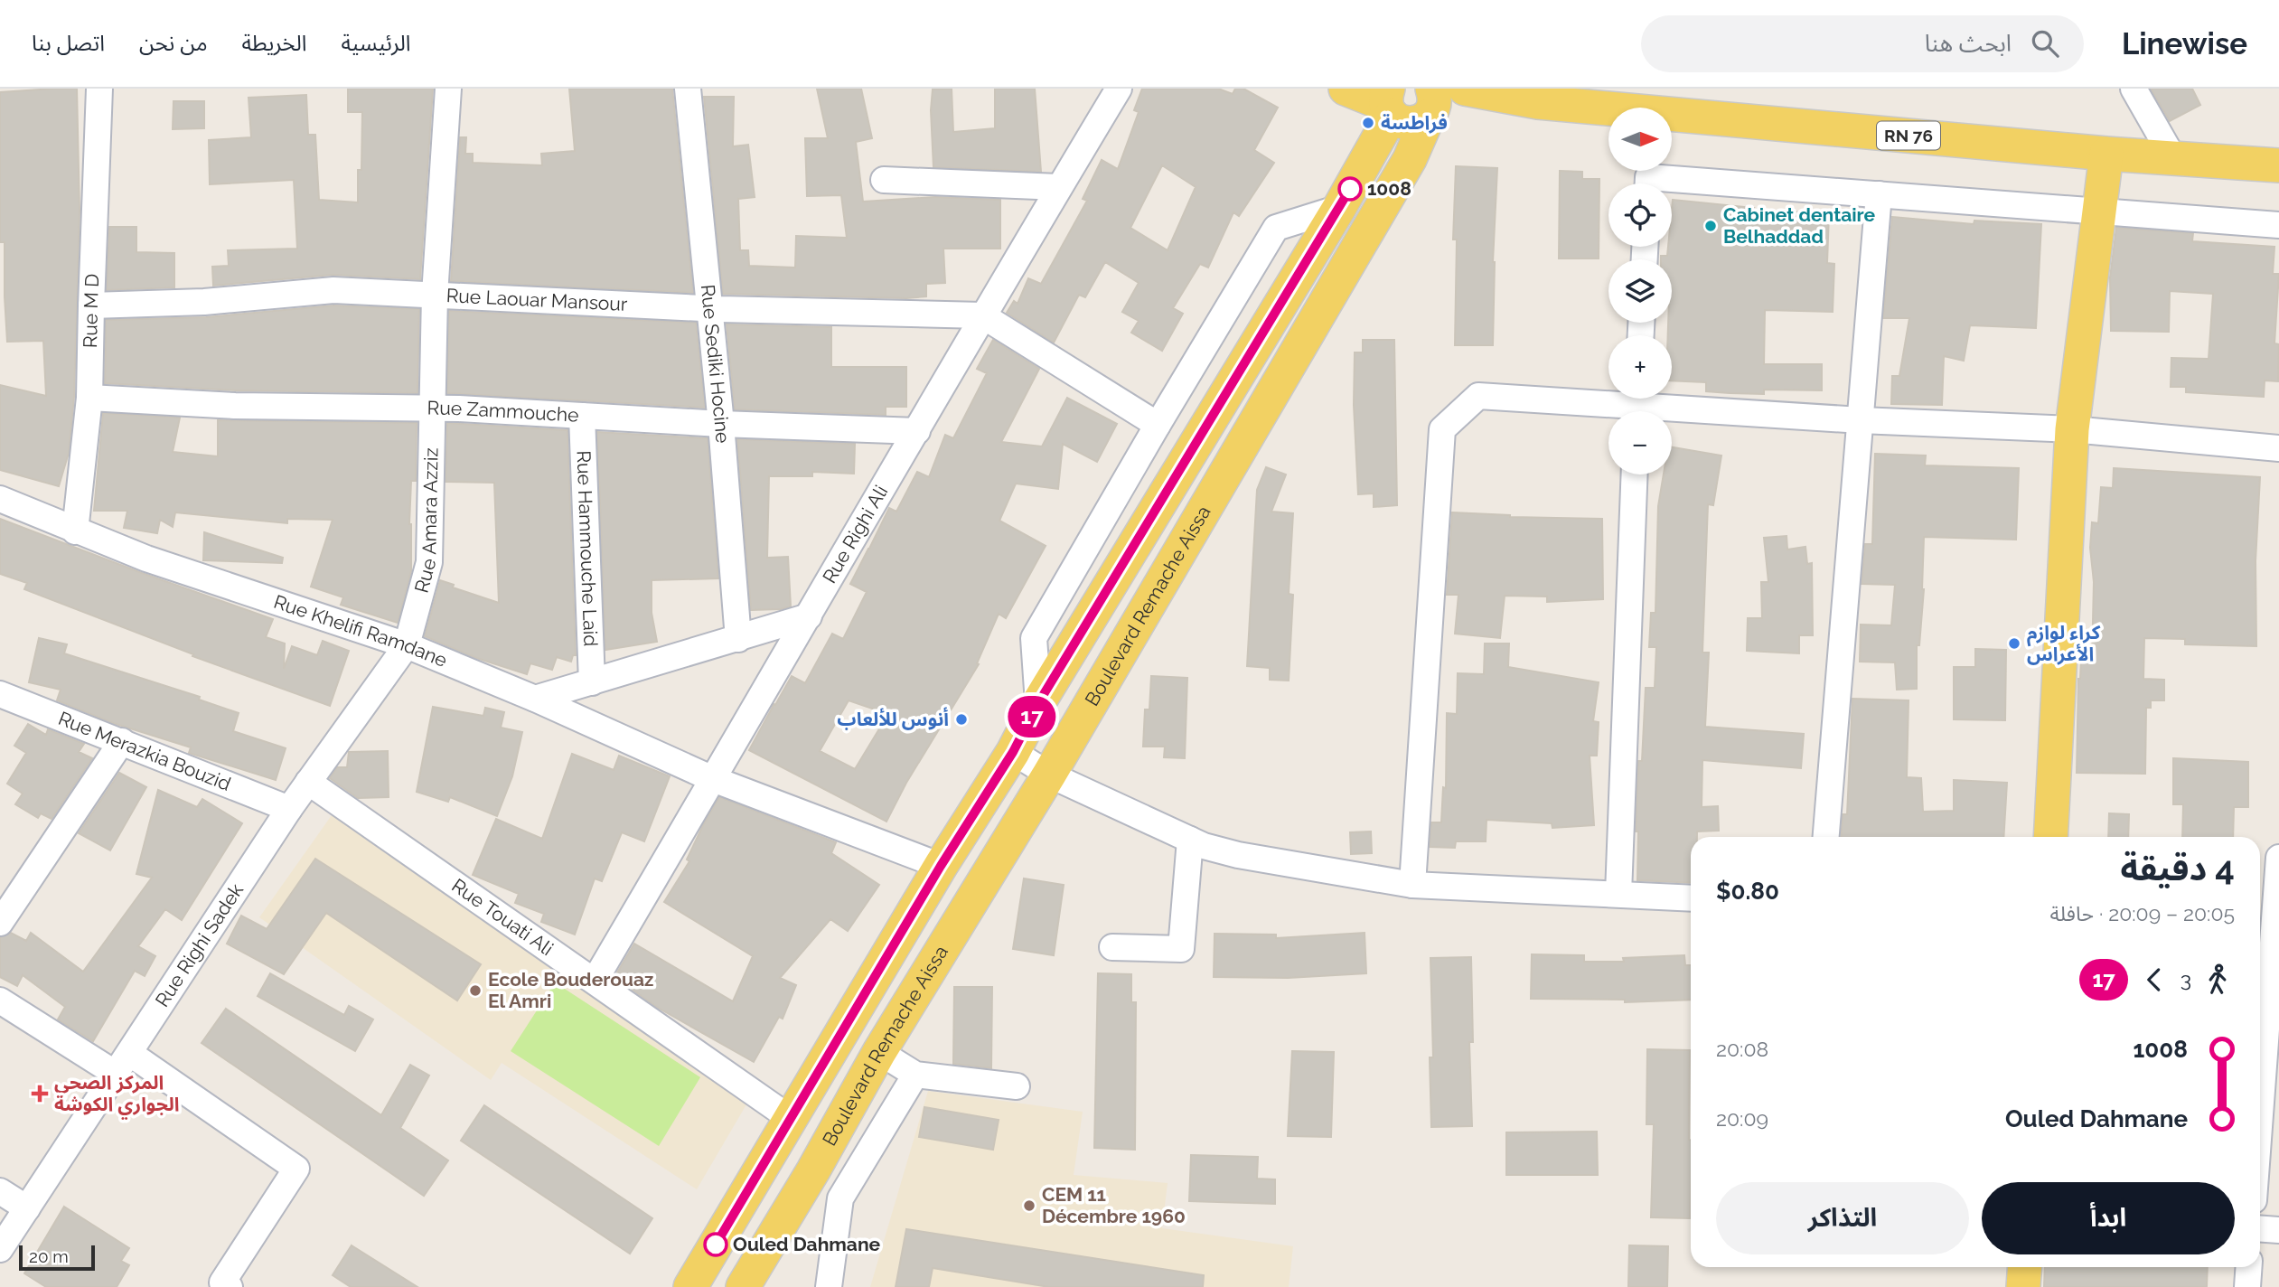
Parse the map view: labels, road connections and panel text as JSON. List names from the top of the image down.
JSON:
{
  "streets": {
    "main road": ["RN 76", "Boulevard Remache Aissa"],
    "street": [
      "Rue Laouar Mansour",
      "Rue M D",
      "Rue Sediki Hocine",
      "Rue Zammouche",
      "Rue Amara Azziz",
      "Rue Righi Ali",
      "Rue Hammouche Laid",
      "Rue Khelifi Ramdane",
      "Rue Merazkia Bouzid",
      "Rue Touati Ali",
      "Rue Righi Sadek"
    ]
  },
  "crossings": [
    ["RN 76", "Boulevard Remache Aissa"],
    ["Rue Laouar Mansour", "Rue M D"],
    ["Rue Laouar Mansour", "Rue Sediki Hocine"],
    ["Rue Laouar Mansour", "Rue Amara Azziz"],
    ["Rue Laouar Mansour", "Rue Righi Ali"],
    ["Rue M D", "Rue Zammouche"],
    ["Rue M D", "Rue Khelifi Ramdane"],
    ["Rue Sediki Hocine", "Rue Zammouche"],
    ["Rue Zammouche", "Rue Amara Azziz"],
    ["Rue Zammouche", "Rue Righi Ali"],
    ["Rue Zammouche", "Rue Hammouche Laid"],
    ["Rue Amara Azziz", "Rue Khelifi Ramdane"],
    ["Rue Amara Azziz", "Rue Righi Sadek"],
    ["Rue Righi Ali", "Rue Khelifi Ramdane"],
    ["Rue Righi Ali", "Rue Touati Ali"],
    ["Rue Khelifi Ramdane", "Rue Righi Sadek"],
    ["Rue Merazkia Bouzid", "Rue Righi Sadek"],
    ["Rue Touati Ali", "Rue Righi Sadek"]
  ],
  "places": {
    "other": [
      "فراطسة",
      "1008",
      "Cabinet dentaire Belhaddad",
      "كراء لوازم الأعراس",
      "أنوس للألعاب",
      "Ecole Bouderouaz El Amri",
      "CEM 11 Décembre 1960",
      "Ouled Dahmane"
    ],
    "health": ["المركز الصحي الجواري الكوشة"]
  },
  "lines": ["bus line 17"],
  "scale_bar": "20 m",
  "north": "right",
  "page": {
    "header": "Linewise",
    "search": "ابحث هنا",
    "nav": [
      "الرئيسية",
      "الخريطة",
      "من نحن",
      "اتصل بنا"
    ],
    "on_map": "17",
    "map_buttons": ["+", "−"],
    "heading": ["4 دقيقة", "20:05 – 20:09 · حافلة", "$0.80"],
    "legs": ["3", "17"],
    "list": [
      {
        "name": "1008",
        "value": "20:08"
      },
      {
        "name": "Ouled Dahmane",
        "value": "20:09"
      }
    ],
    "buttons": ["ابدأ", "التذاكر"],
    "scale": "20 m"
  }
}
